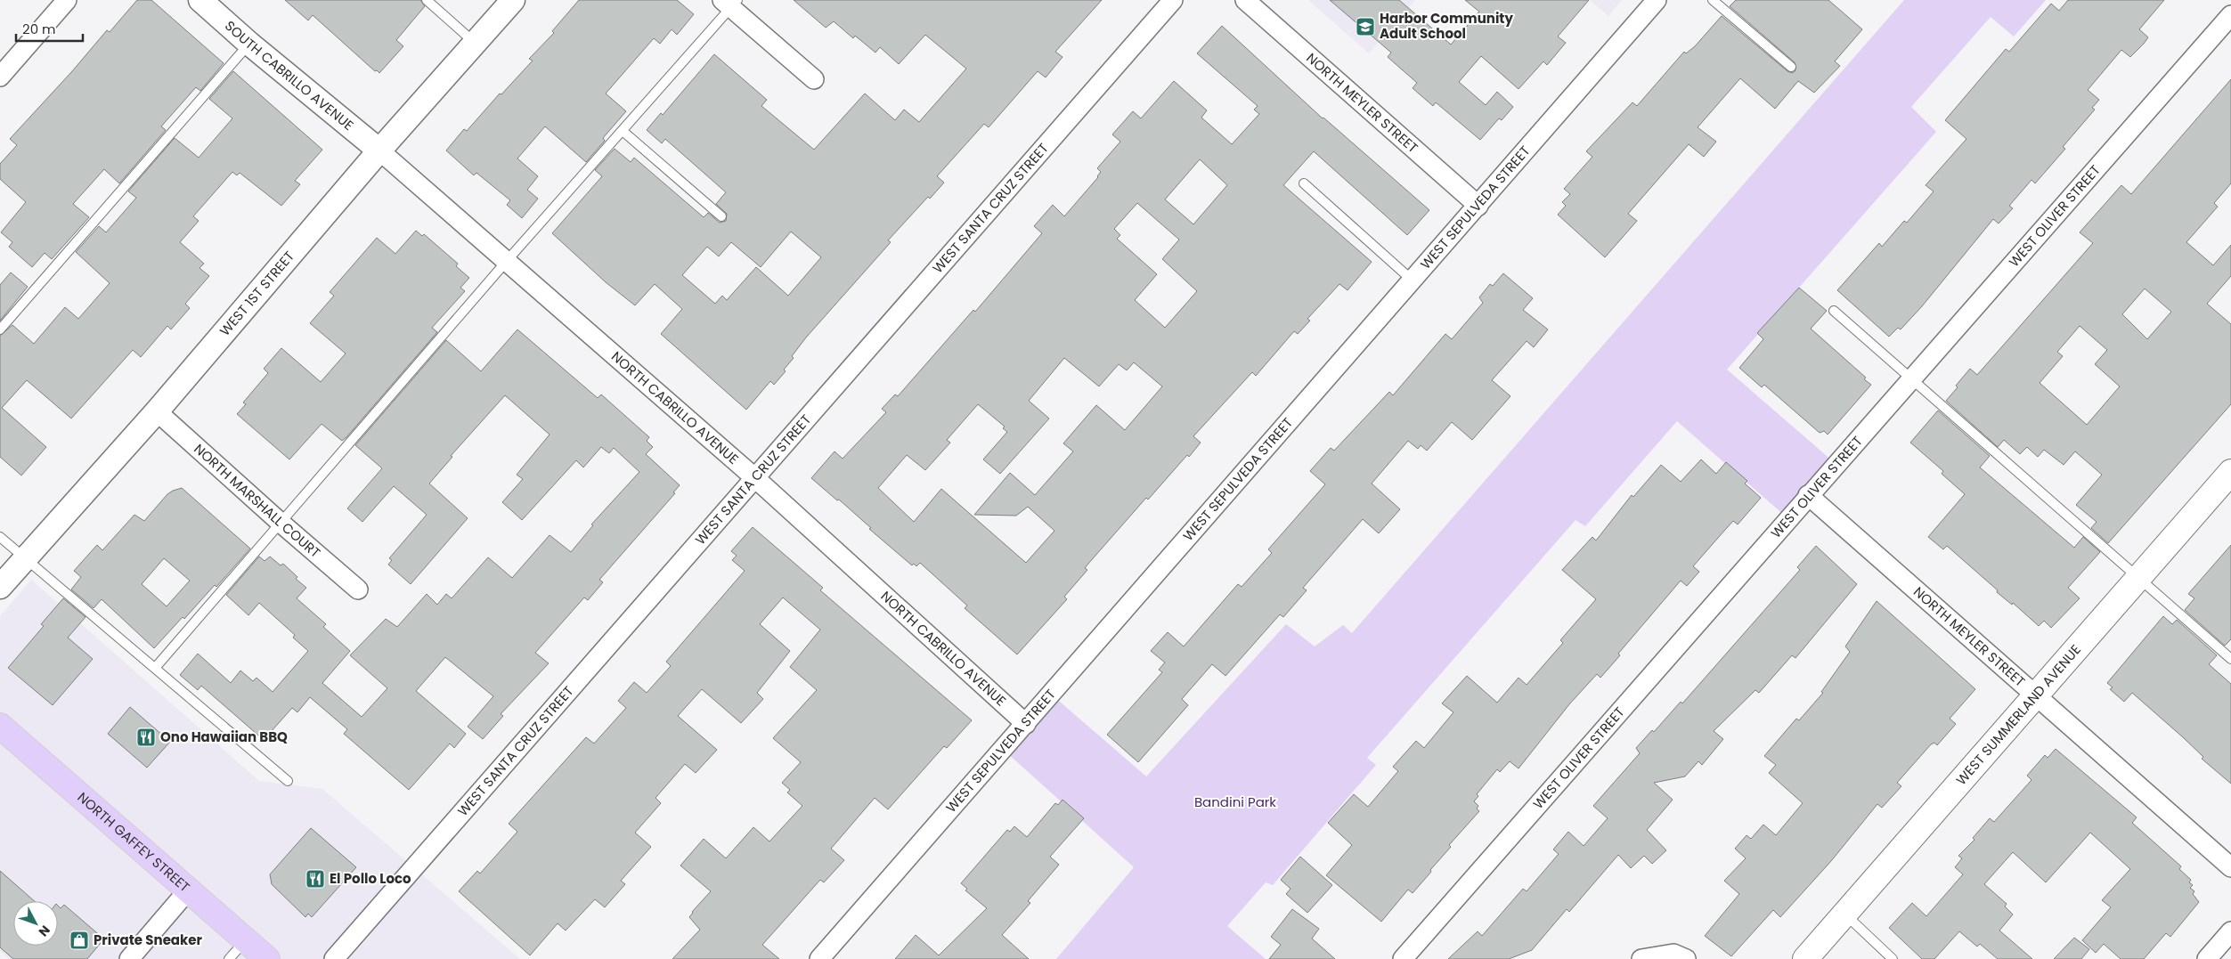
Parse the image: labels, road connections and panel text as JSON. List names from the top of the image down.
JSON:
{
  "streets": {
    "main road": ["WEST SUMMERLAND AVENUE", "NORTH GAFFEY STREET"],
    "street": [
      "SOUTH CABRILLO AVENUE",
      "NORTH MEYLER STREET",
      "WEST SANTA CRUZ STREET",
      "WEST SEPULVEDA STREET",
      "WEST OLIVER STREET",
      "WEST 1ST STREET",
      "NORTH CABRILLO AVENUE",
      "NORTH MARSHALL COURT"
    ]
  },
  "crossings": [
    ["SOUTH CABRILLO AVENUE", "WEST 1ST STREET"],
    ["SOUTH CABRILLO AVENUE", "NORTH CABRILLO AVENUE"],
    ["NORTH MEYLER STREET", "WEST SEPULVEDA STREET"],
    ["NORTH MEYLER STREET", "WEST OLIVER STREET"],
    ["NORTH MEYLER STREET", "WEST SUMMERLAND AVENUE"],
    ["WEST SANTA CRUZ STREET", "NORTH CABRILLO AVENUE"],
    ["WEST SEPULVEDA STREET", "NORTH CABRILLO AVENUE"],
    ["WEST 1ST STREET", "NORTH CABRILLO AVENUE"],
    ["WEST 1ST STREET", "NORTH MARSHALL COURT"]
  ],
  "parks": ["Bandini Park"],
  "places": {
    "school or university": ["Harbor Community Adult School"],
    "restaurant": ["Ono Hawaiian BBQ", "El Pollo Loco"],
    "shop": ["Private Sneaker"]
  },
  "scale_bar": "20 m",
  "north": "bottom right"
}
